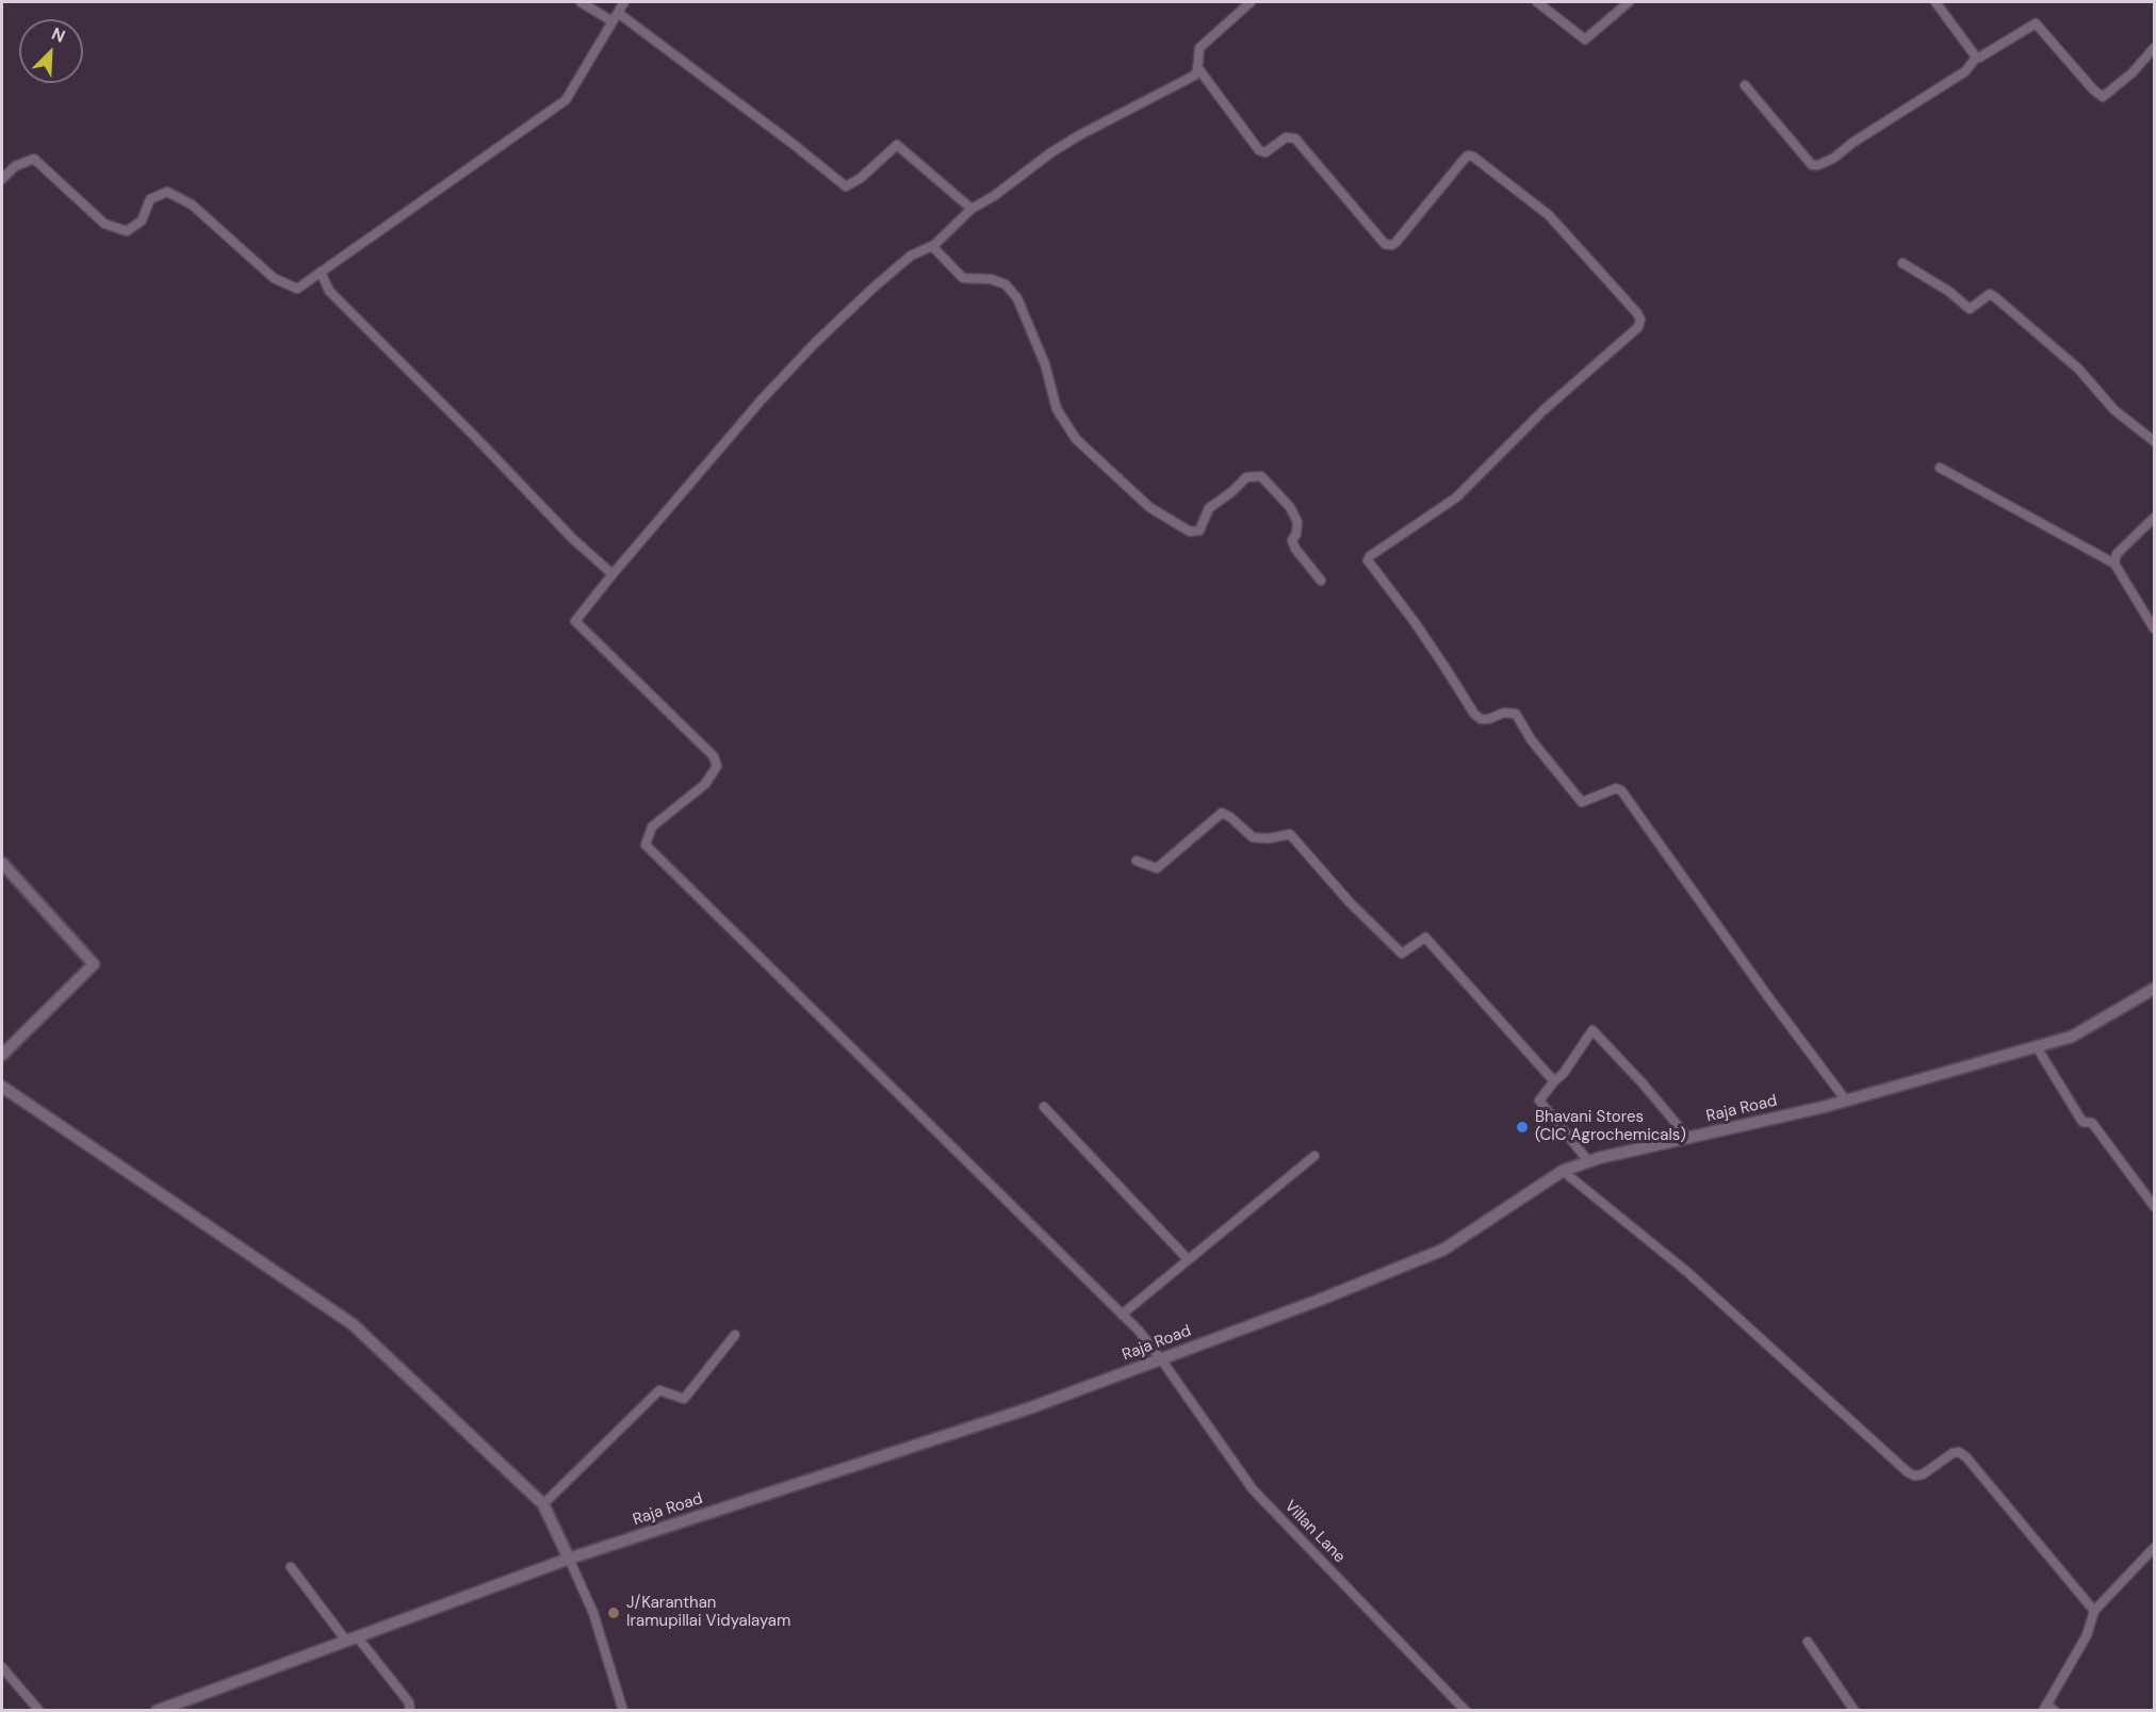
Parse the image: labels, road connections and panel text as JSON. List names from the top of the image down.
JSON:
{
  "streets": {
    "street": ["Raja Road", "Villan Lane"]
  },
  "crossings": [
    ["Raja Road", "Villan Lane"]
  ],
  "places": ["Bhavani Stores (CIC Agrochemicals)", "J/Karanthan Iramupillai Vidyalayam"],
  "north": "top right"
}
